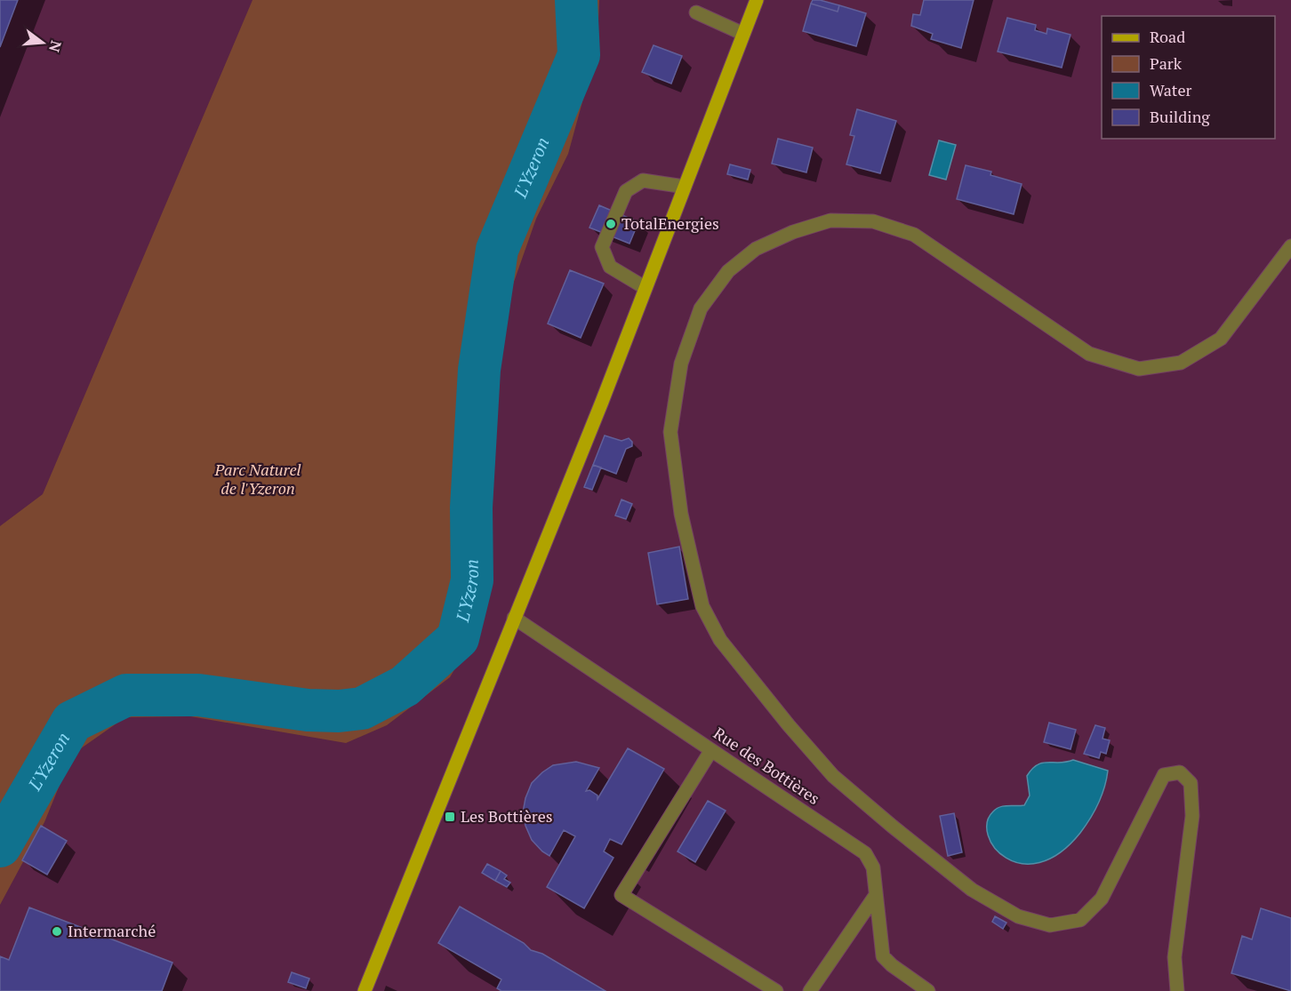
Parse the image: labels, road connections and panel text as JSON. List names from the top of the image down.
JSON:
{
  "streets": {
    "street": ["Rue des Bottières"]
  },
  "water": ["L'Yzeron"],
  "parks": ["Parc Naturel de l'Yzeron"],
  "places": {
    "other": ["TotalEnergies", "Intermarché"],
    "transit": ["Les Bottières"]
  },
  "legend": [
    "Road",
    "Park",
    "Water",
    "Building"
  ],
  "north": "right"
}
